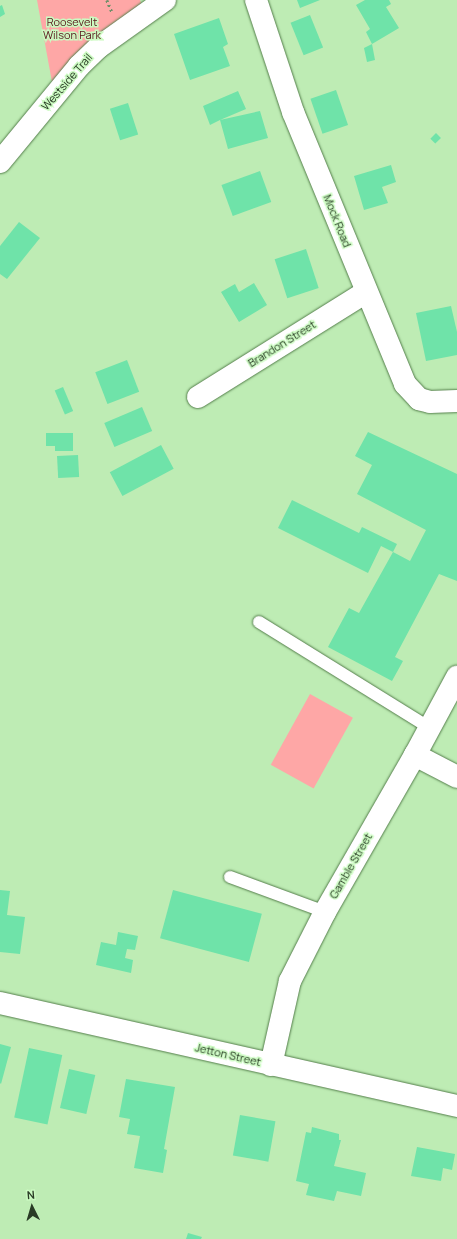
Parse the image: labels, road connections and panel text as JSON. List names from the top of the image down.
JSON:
{
  "streets": {
    "street": [
      "Westside Trail",
      "Mock Road",
      "Brandon Street",
      "Gamble Street",
      "Jetton Street"
    ]
  },
  "crossings": [
    ["Mock Road", "Brandon Street"],
    ["Gamble Street", "Jetton Street"]
  ],
  "parks": ["Roosevelt Wilson Park"],
  "north": "top"
}
